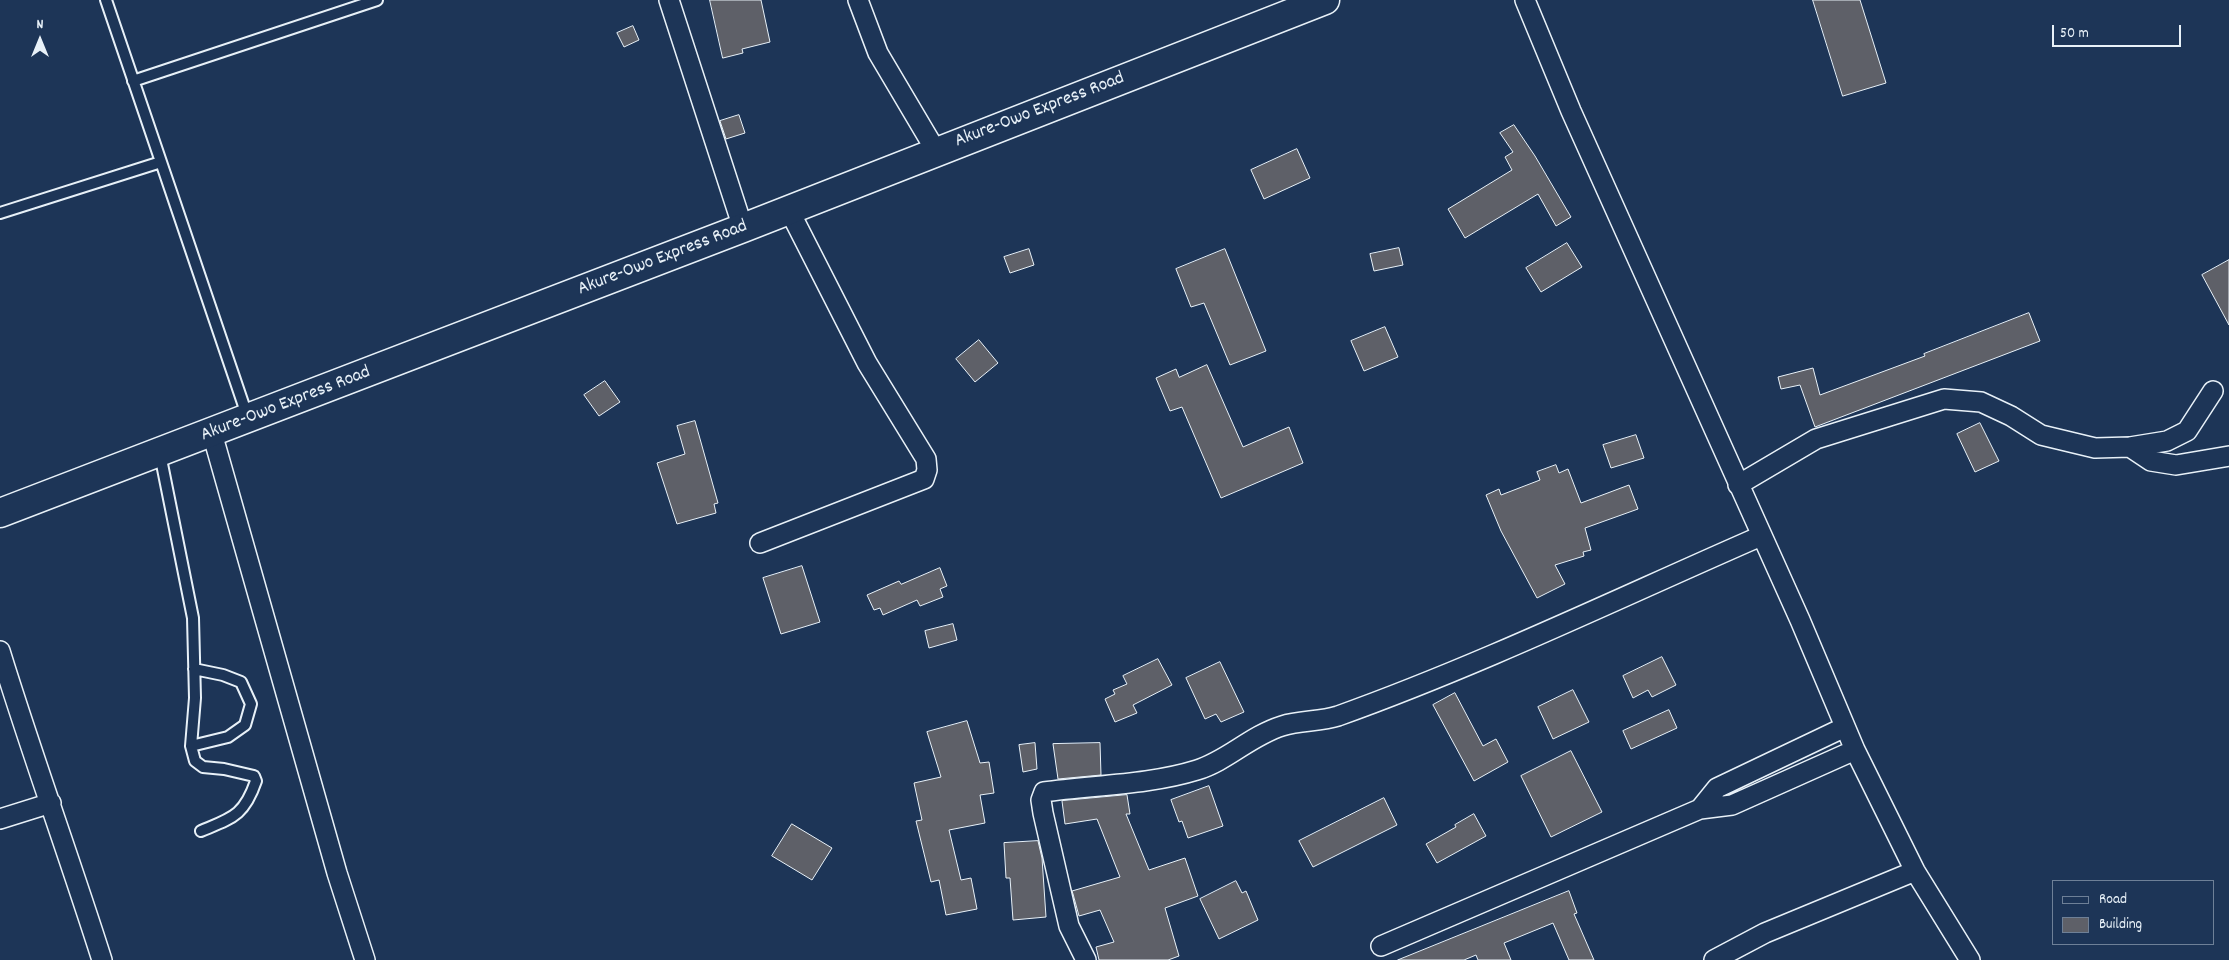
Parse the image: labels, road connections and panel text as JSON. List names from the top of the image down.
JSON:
{
  "streets": {
    "highway": ["Akure-Owo Express Road"]
  },
  "legend": ["Road", "Building"],
  "scale_bar": "50 m",
  "north": "top"
}
